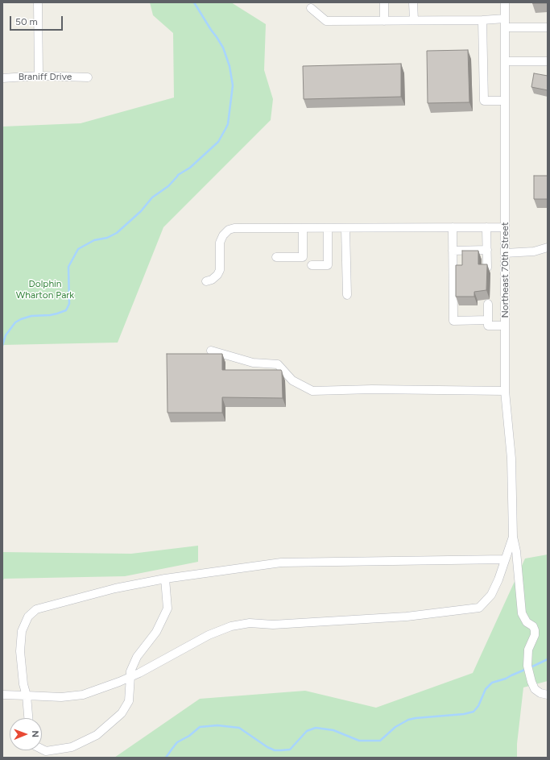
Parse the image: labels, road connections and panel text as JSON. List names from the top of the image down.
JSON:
{
  "streets": {
    "street": ["Braniff Drive", "Northeast 70th Street"]
  },
  "parks": ["Dolphin Wharton Park"],
  "scale_bar": "50 m",
  "north": "right"
}
